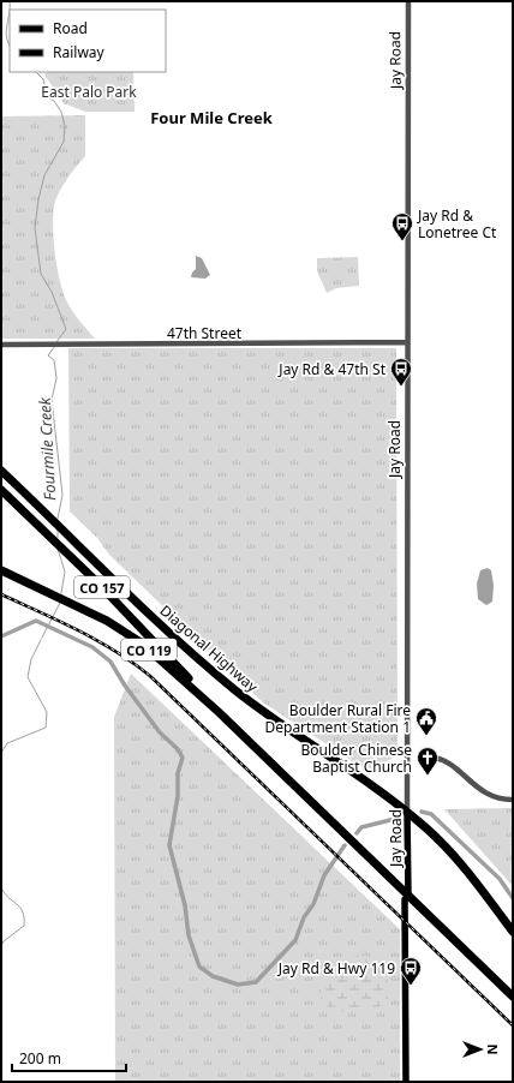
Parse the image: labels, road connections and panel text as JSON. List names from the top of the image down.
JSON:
{
  "streets": {
    "highway": ["CO 157", "Diagonal Highway", "CO 119"],
    "main road": ["Jay Road"],
    "street": ["47th Street"]
  },
  "crossings": [
    ["Jay Road", "47th Street"],
    ["Jay Road", "Diagonal Highway"],
    ["Jay Road", "CO 119"],
    ["CO 157", "CO 119"]
  ],
  "districts": ["Four Mile Creek"],
  "water": ["Fourmile Creek"],
  "parks": ["East Palo Park"],
  "places": {
    "bus stop": ["Jay Rd & Lonetree Ct", "Jay Rd & 47th St", "Jay Rd & Hwy 119"],
    "public building": ["Boulder Rural Fire Department Station 1"],
    "church": ["Boulder Chinese Baptist Church"]
  },
  "legend": ["Road", "Railway"],
  "scale_bar": "200 m",
  "north": "right"
}
